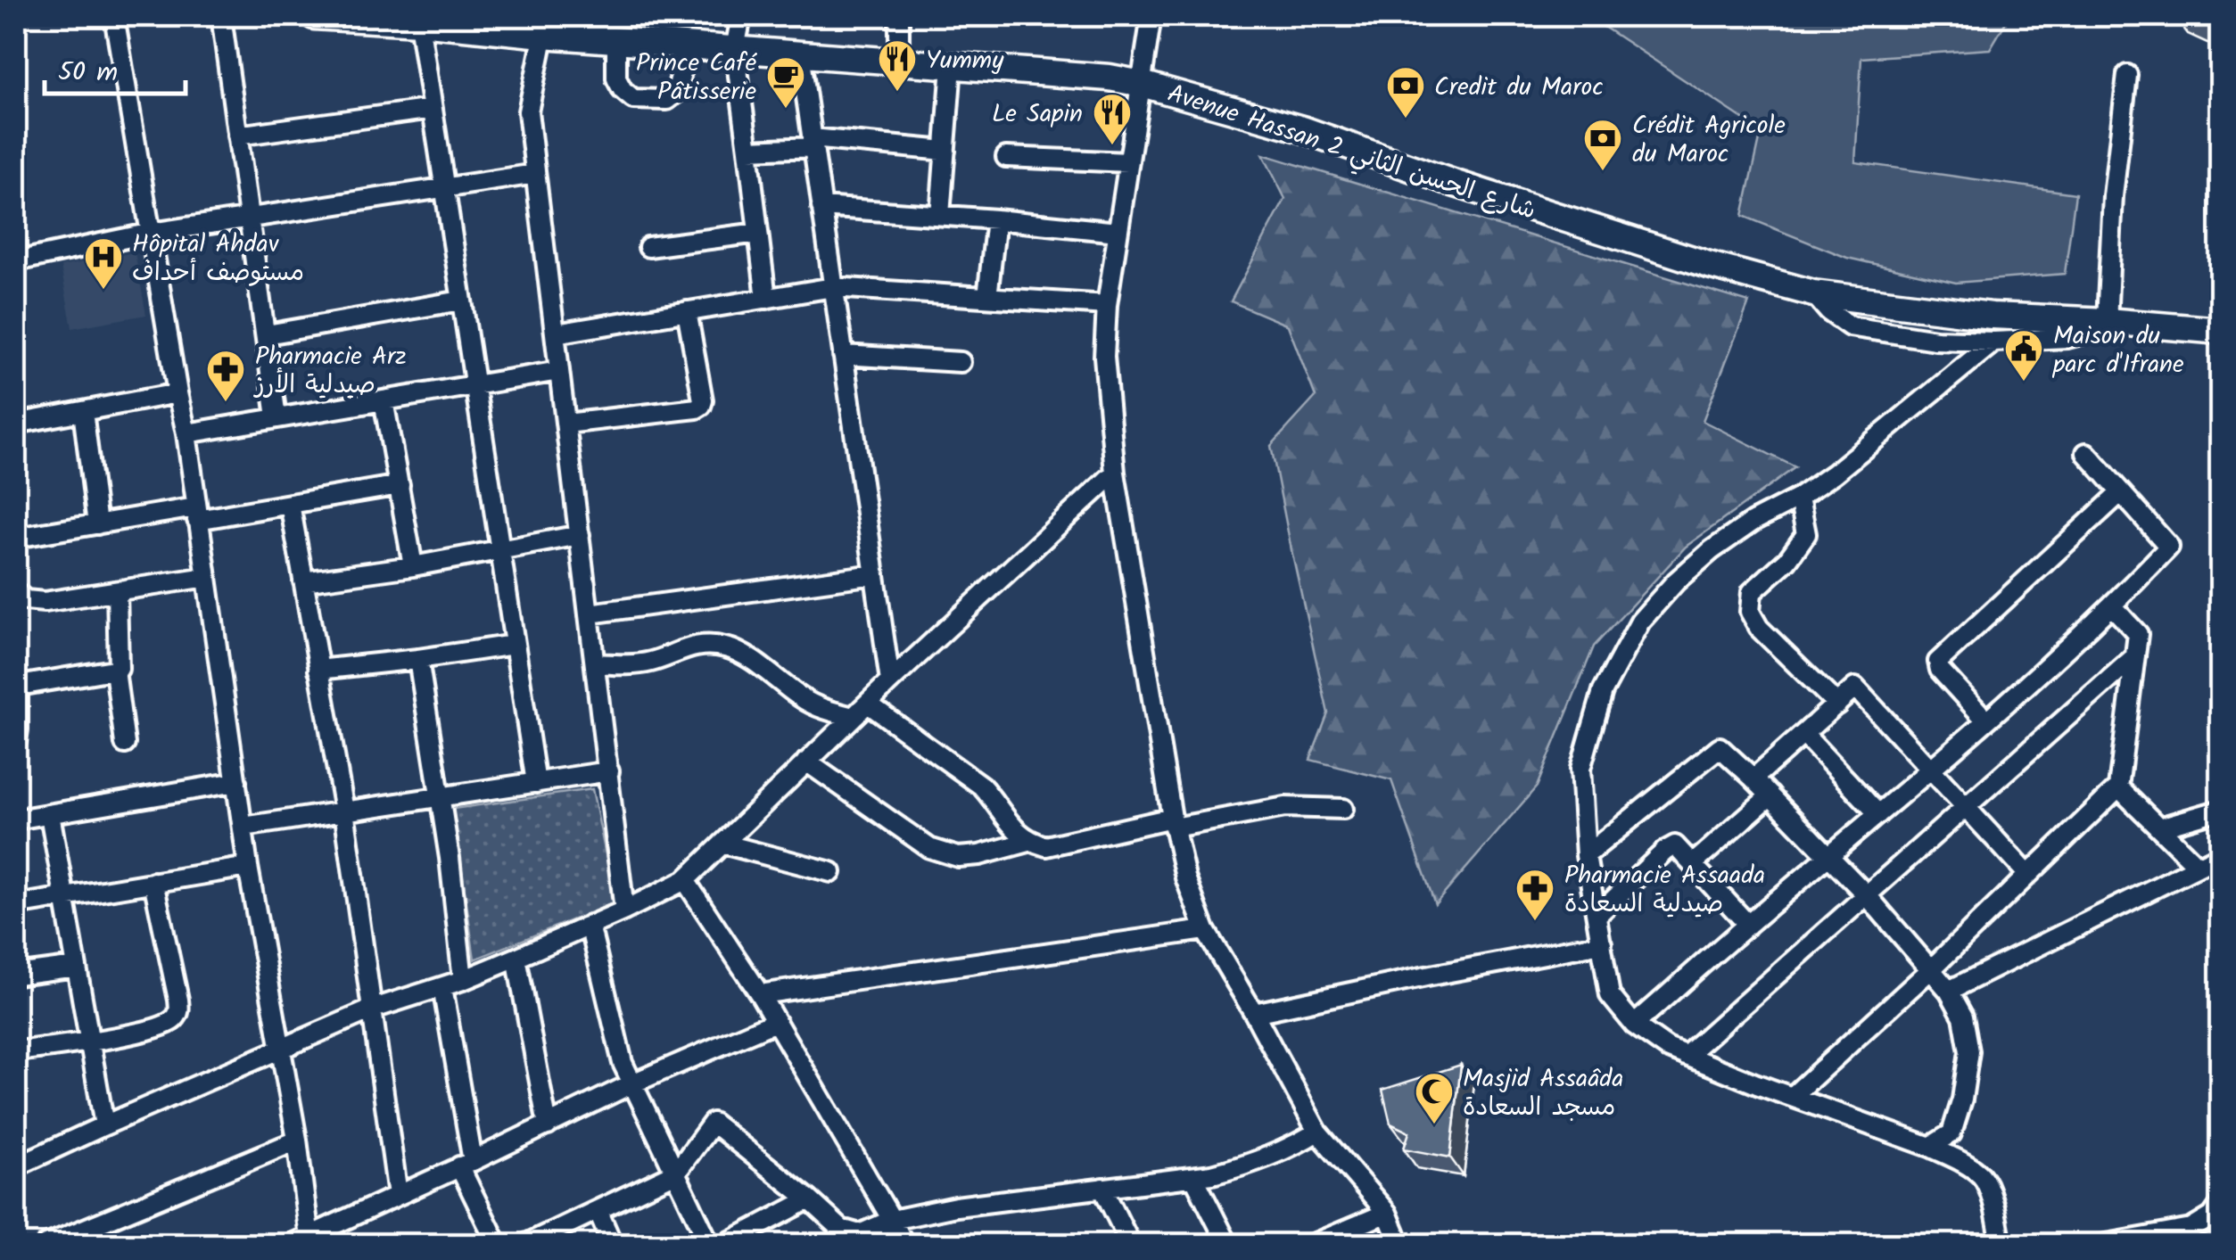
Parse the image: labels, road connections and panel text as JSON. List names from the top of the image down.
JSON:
{
  "streets": {
    "main road": ["Avenue Hassan 2 شارع الحسن الثاني"]
  },
  "places": {
    "restaurant": ["Yummy", "Le Sapin"],
    "cafe": ["Prince Café Pâtisserie"],
    "bank": ["Credit du Maroc", "Crédit Agricole du Maroc"],
    "hospital": ["Hôpital Ahdav مستوصف أحداف"],
    "public building": ["Maison du parc d'Ifrane"],
    "pharmacy": ["Pharmacie Arz صيدلية الأرز", "Pharmacie Assaada صيدلية السعادة"],
    "mosque": ["Masjid Assaâda مسجد السعادة"]
  },
  "scale_bar": "50 m"
}
